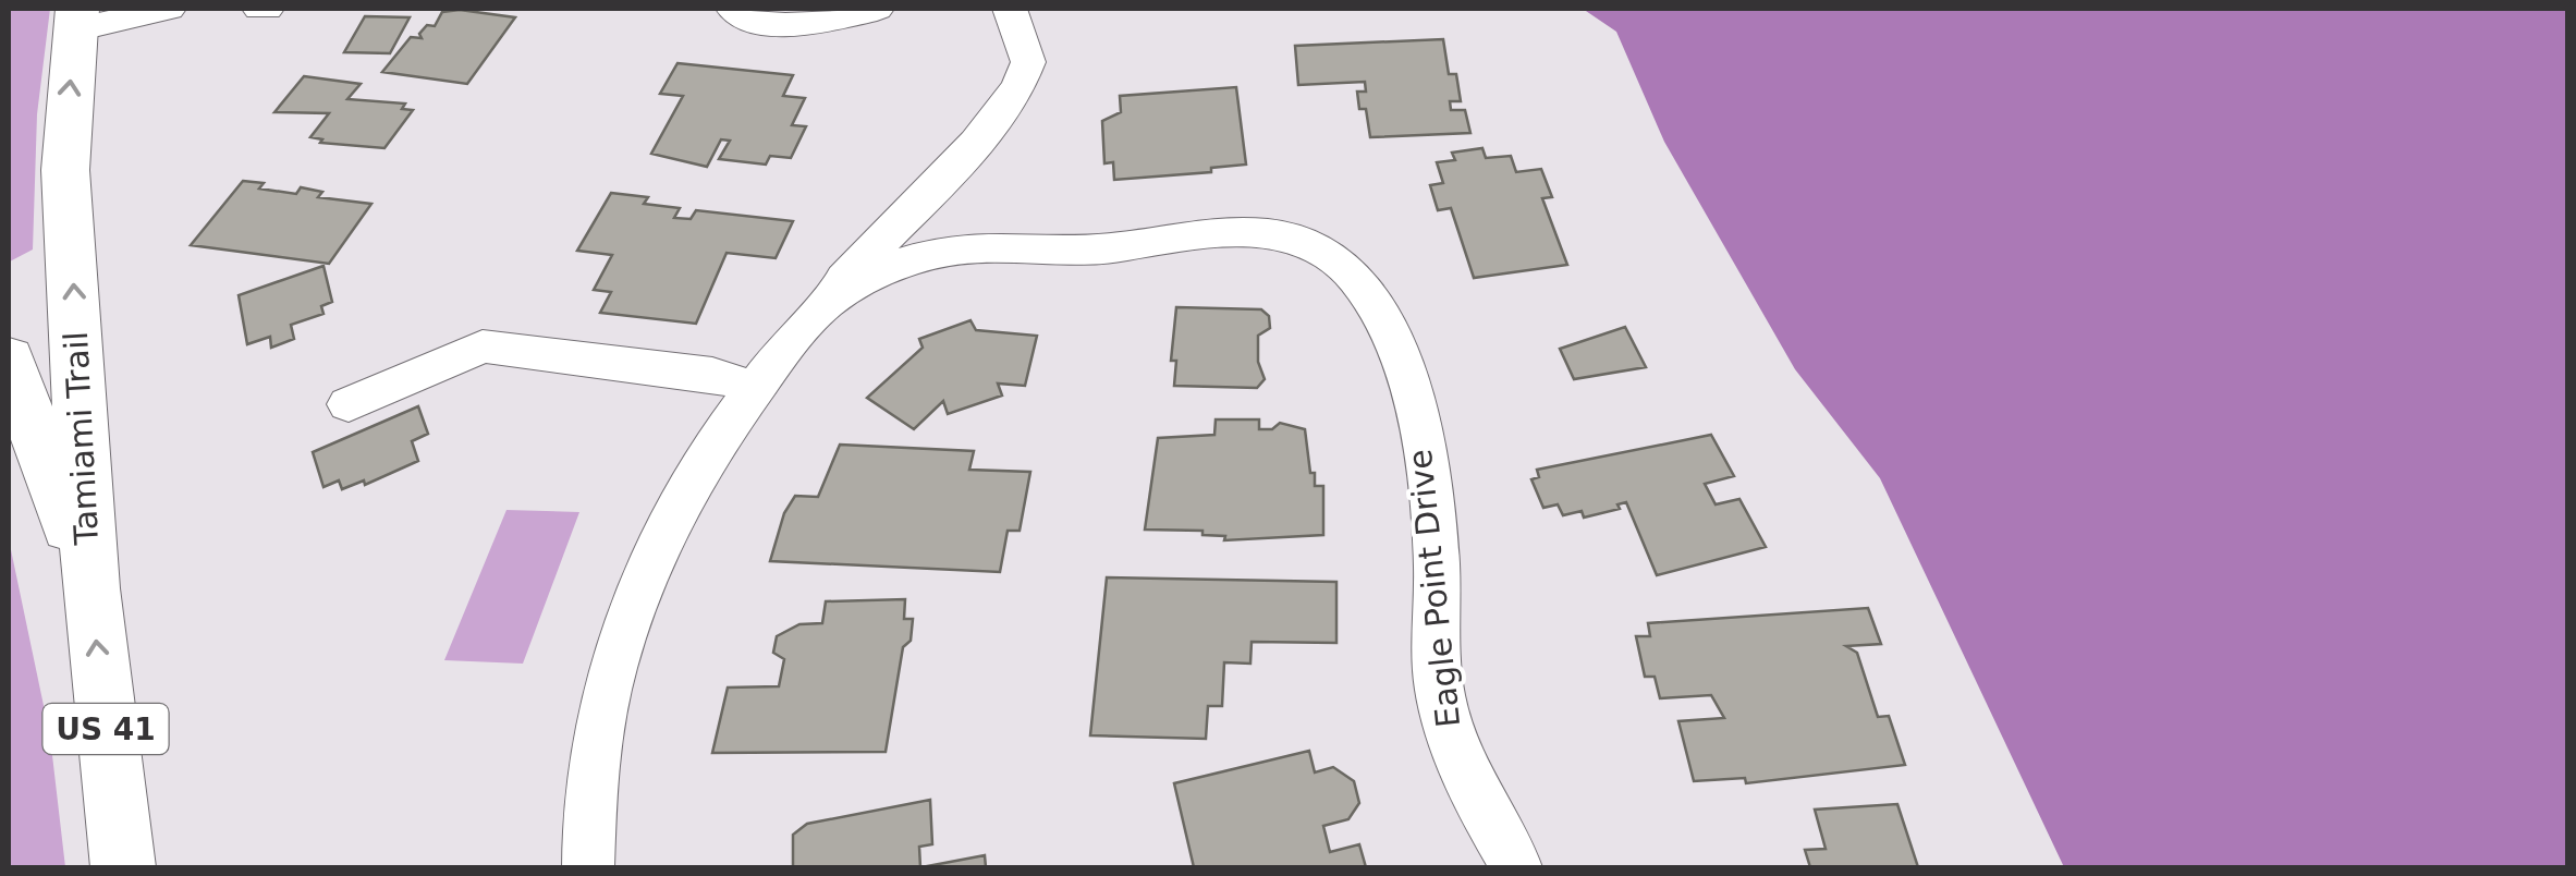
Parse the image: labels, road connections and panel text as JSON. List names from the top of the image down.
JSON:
{
  "streets": {
    "main road": ["Tamiami Trail", "US 41"],
    "street": ["Eagle Point Drive"]
  },
  "crossings": [
    ["Tamiami Trail", "US 41"]
  ],
  "one_way": ["Tamiami Trail"]
}
